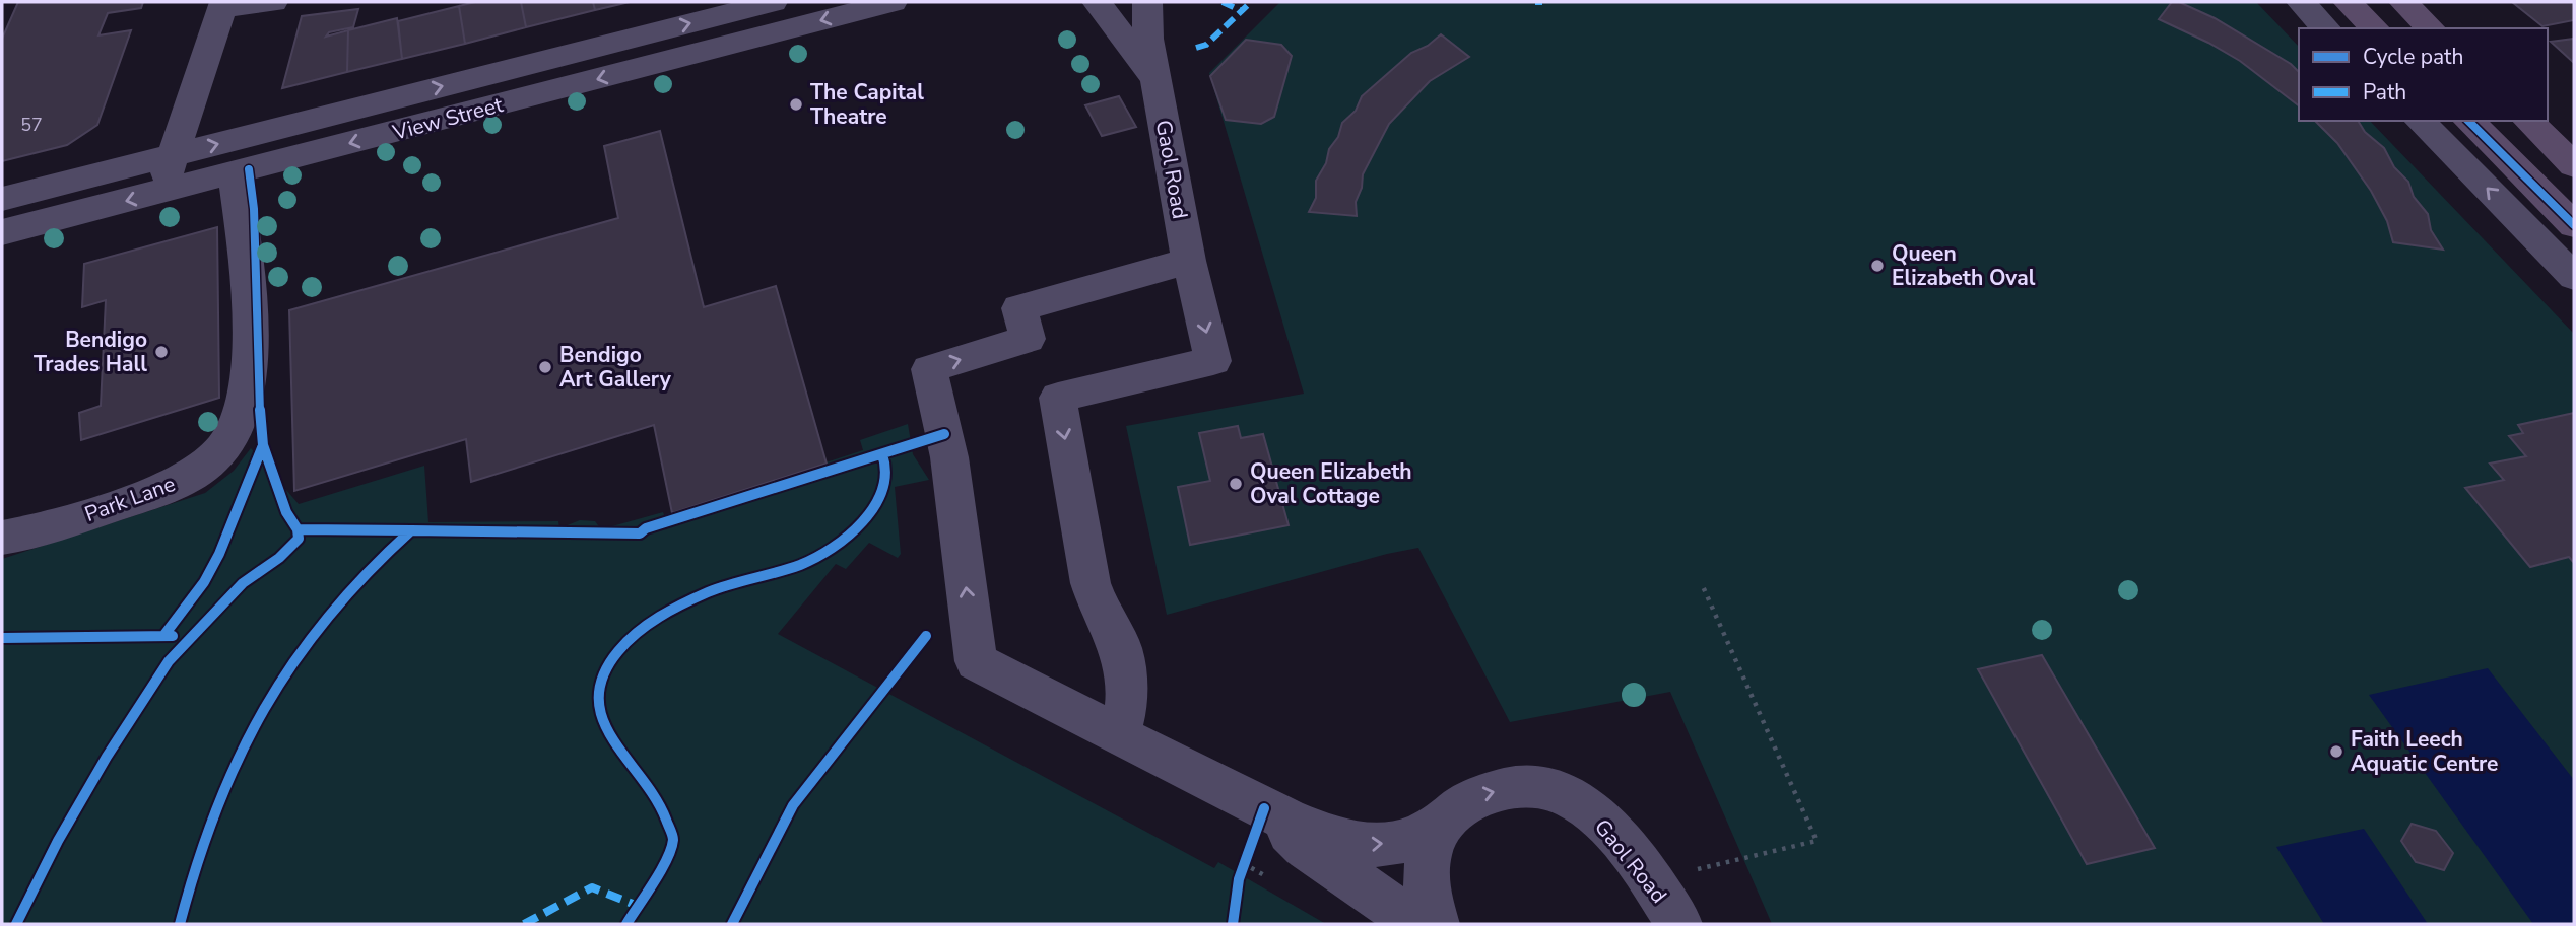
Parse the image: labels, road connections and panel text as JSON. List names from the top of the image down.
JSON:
{
  "streets": {
    "street": ["View Street", "Gaol Road", "Park Lane"]
  },
  "crossings": [
    ["View Street", "Park Lane"]
  ],
  "places": [
    "The Capital Theatre",
    "Queen Elizabeth Oval",
    "Bendigo Trades Hall",
    "Bendigo Art Gallery",
    "Queen Elizabeth Oval Cottage",
    "Faith Leech Aquatic Centre"
  ],
  "house_numbers": ["57"],
  "legend": ["Cycle path", "Path"]
}
